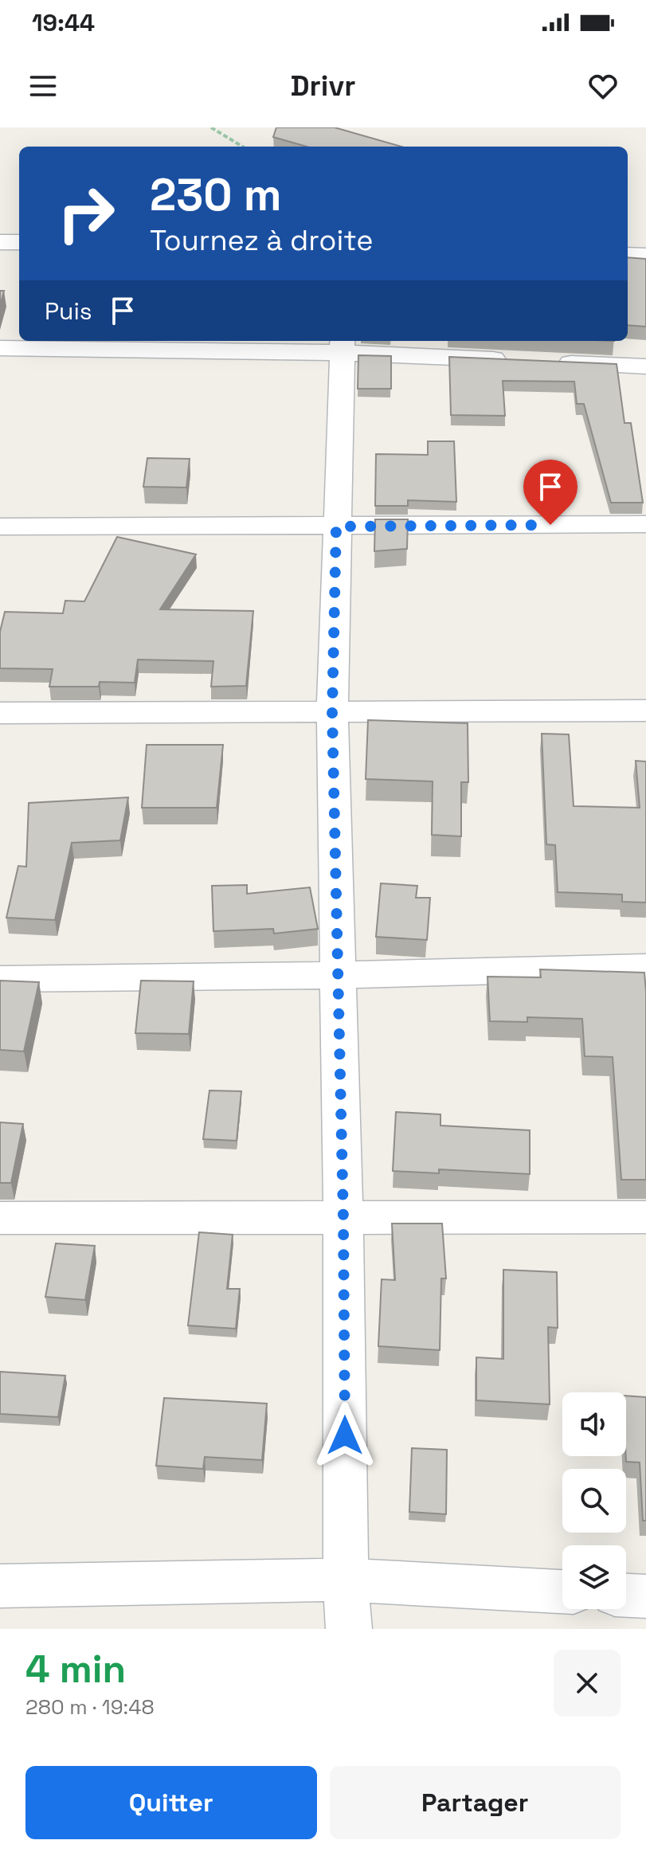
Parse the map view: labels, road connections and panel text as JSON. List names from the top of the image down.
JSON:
{
  "page": {
    "status": "19:44",
    "header": "Drivr",
    "turn": ["230 m", "Tournez à droite"],
    "then": "Puis",
    "heading": ["4 min", "280 m · 19:48"],
    "buttons": ["Quitter", "Partager"]
  }
}
